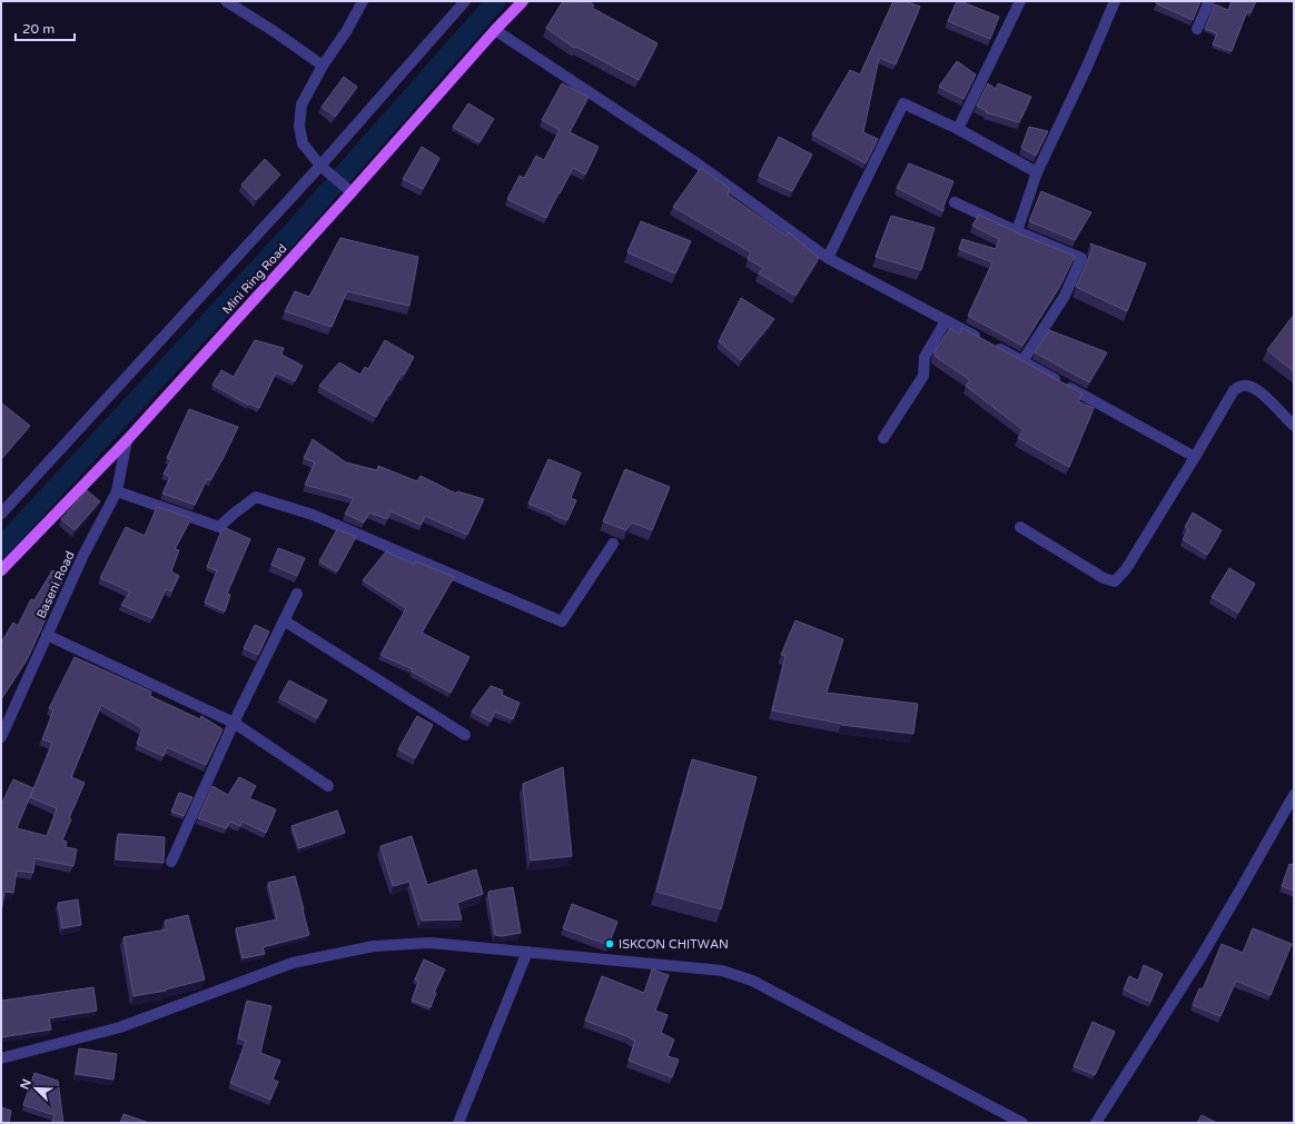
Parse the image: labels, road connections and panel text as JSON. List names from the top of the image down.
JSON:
{
  "streets": {
    "main road": ["Mini Ring Road"],
    "street": ["Baseni Road"]
  },
  "crossings": [
    ["Mini Ring Road", "Baseni Road"]
  ],
  "places": ["ISKCON CHITWAN"],
  "scale_bar": "20 m",
  "north": "top left"
}
